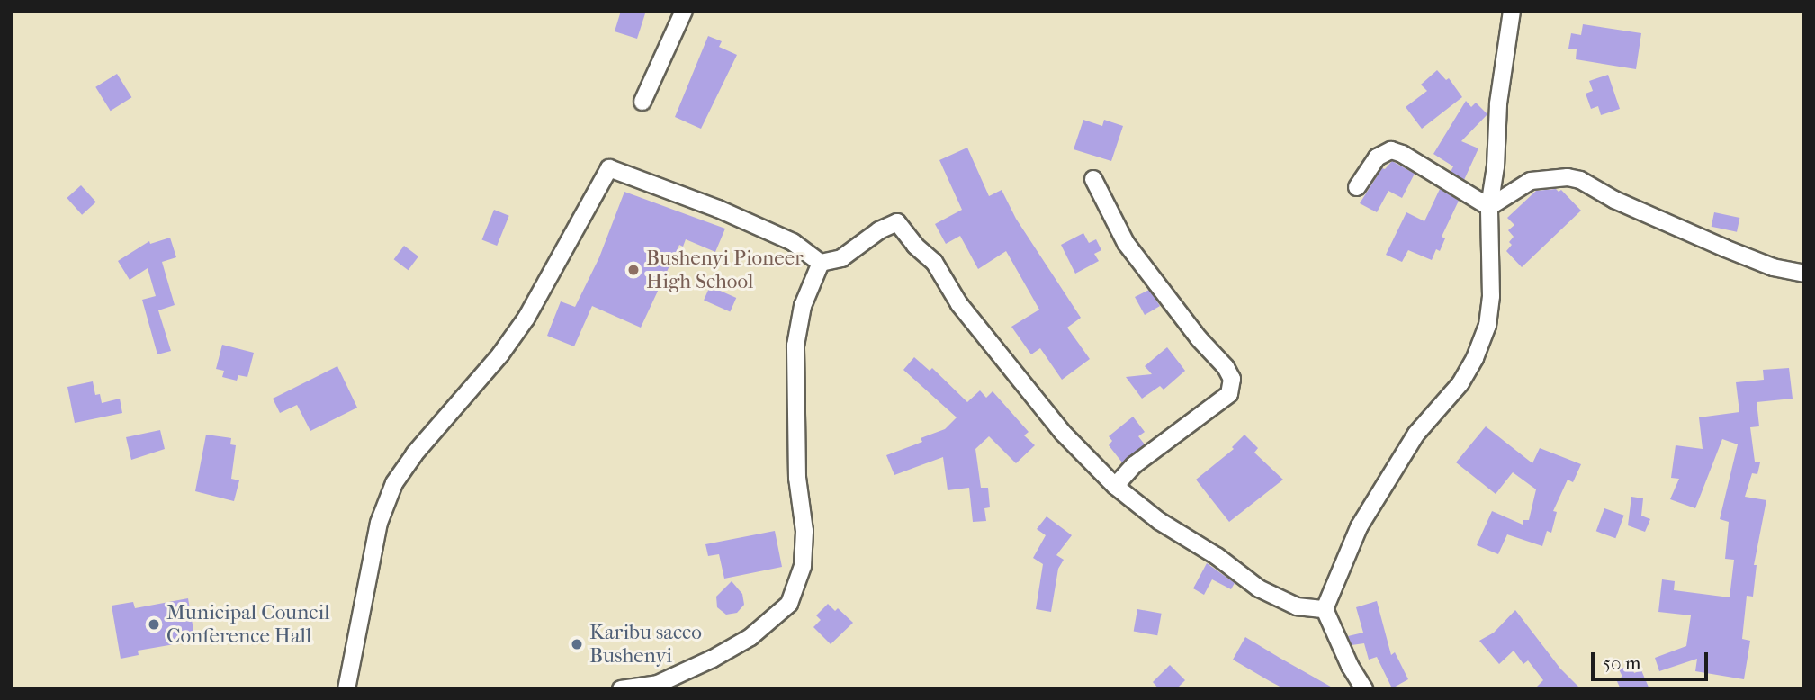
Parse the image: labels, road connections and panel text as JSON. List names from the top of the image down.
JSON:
{
  "places": ["Bushenyi Pioneer High School", "Municipal Council Conference Hall", "Karibu sacco Bushenyi"],
  "scale_bar": "50 m"
}
